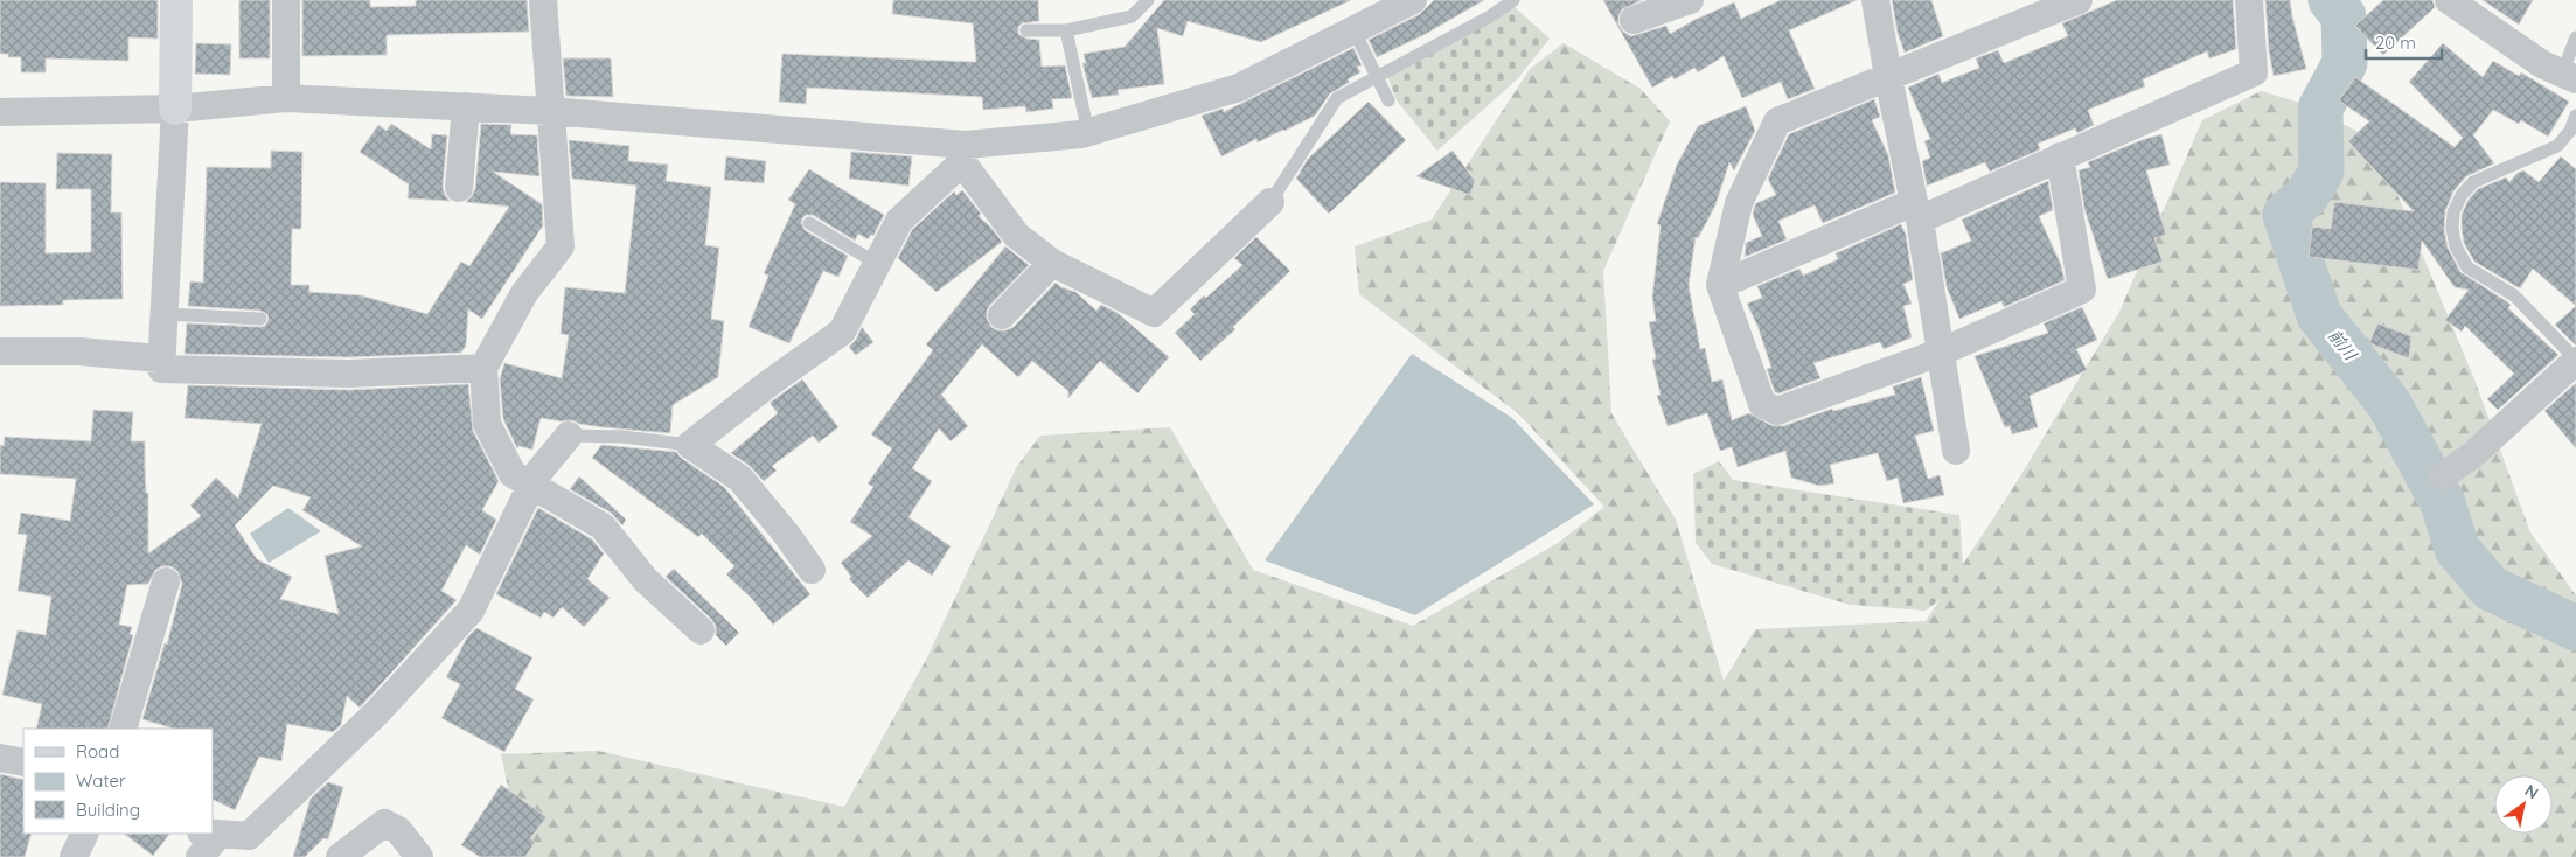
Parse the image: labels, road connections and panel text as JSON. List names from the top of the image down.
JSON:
{
  "water": ["前川"],
  "legend": ["Road", "Water", "Building"],
  "scale_bar": "20 m",
  "north": "top right"
}
